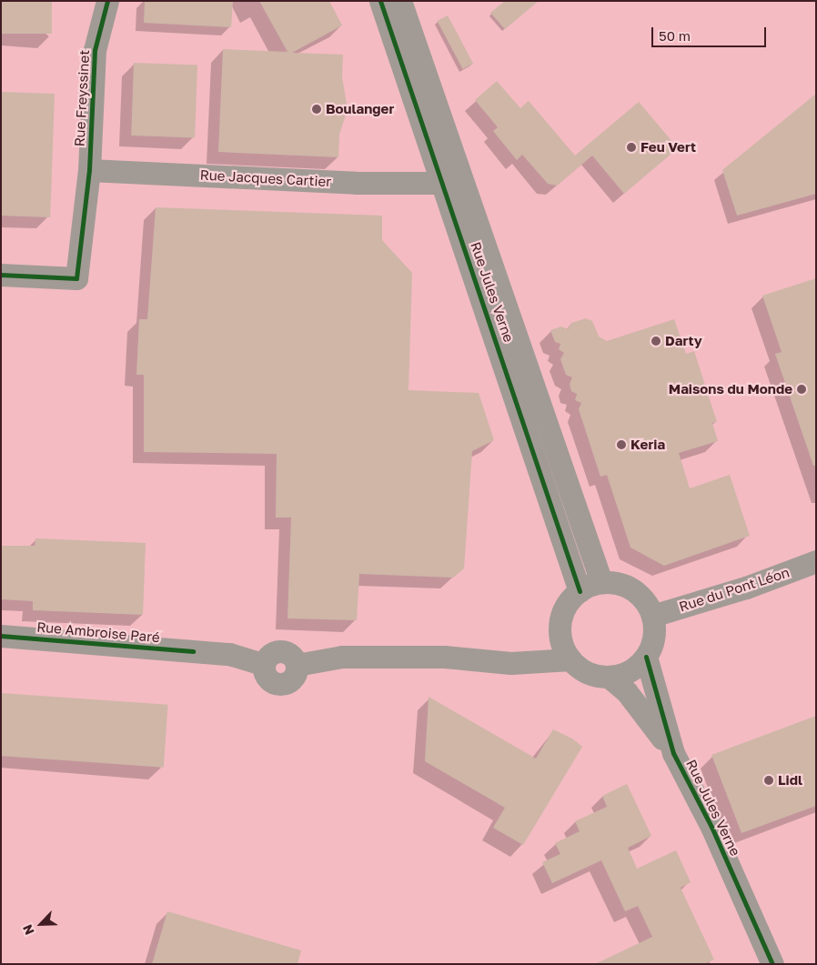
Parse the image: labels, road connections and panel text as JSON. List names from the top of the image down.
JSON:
{
  "streets": {
    "street": [
      "Rue Freyssinet",
      "Rue Jacques Cartier",
      "Rue Jules Verne",
      "Rue du Pont Léon",
      "Rue Ambroise Paré"
    ]
  },
  "crossings": [
    ["Rue Freyssinet", "Rue Jacques Cartier"],
    ["Rue Jacques Cartier", "Rue Jules Verne"],
    ["Rue Jules Verne", "Rue du Pont Léon"]
  ],
  "places": [
    "Boulanger",
    "Feu Vert",
    "Darty",
    "Maisons du Monde",
    "Keria",
    "Lidl"
  ],
  "scale_bar": "50 m",
  "north": "bottom left"
}
